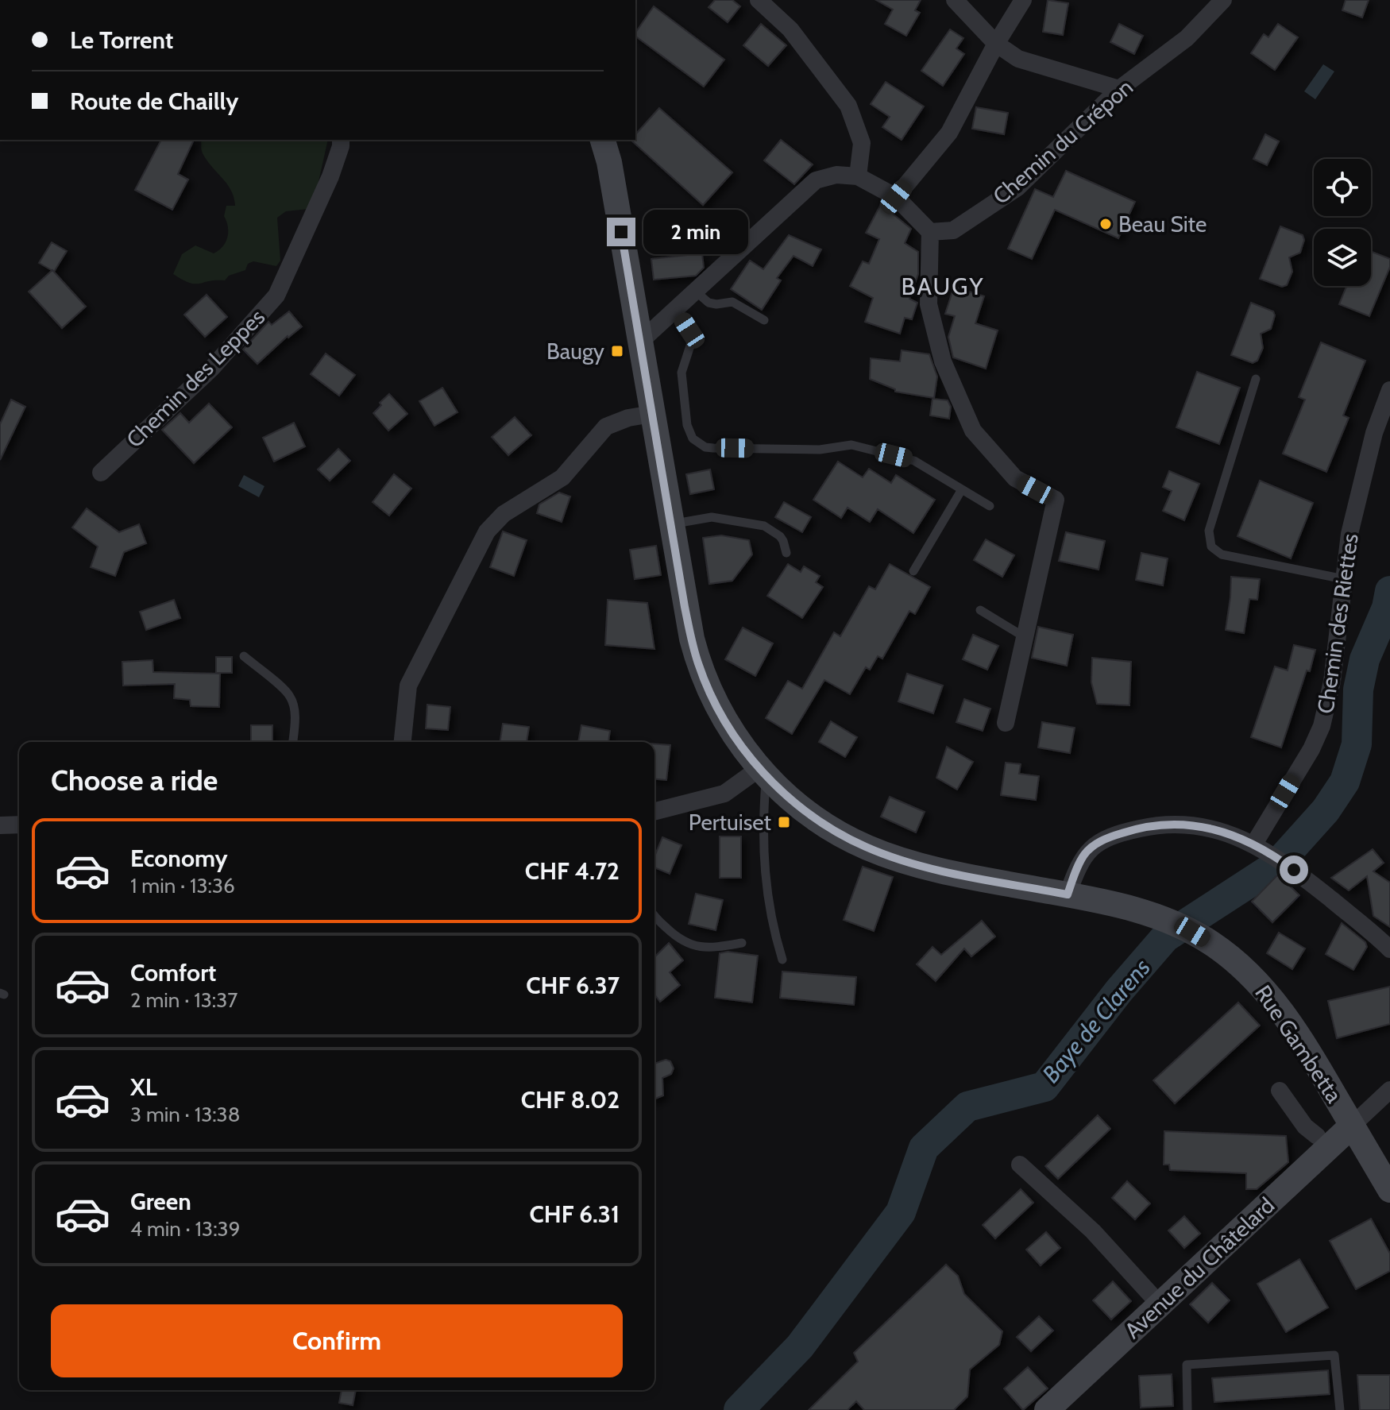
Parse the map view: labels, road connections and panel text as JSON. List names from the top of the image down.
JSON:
{
  "streets": {
    "main road": ["Rue Gambetta", "Avenue du Châtelard"],
    "street": ["Chemin du Crépon", "Chemin des Leppes", "Chemin des Riettes"]
  },
  "crossings": [
    ["Rue Gambetta", "Avenue du Châtelard"]
  ],
  "districts": ["BAUGY"],
  "water": ["Baye de Clarens"],
  "places": {
    "other": ["Beau Site"],
    "transit": ["Baugy", "Pertuiset"]
  },
  "page": {
    "banner": ["Le Torrent", "Route de Chailly"],
    "bubble": "2 min",
    "heading": "Choose a ride",
    "list": [
      {
        "name": "Economy",
        "note": "1 min · 13:36",
        "value": "CHF 4.72"
      },
      {
        "name": "Comfort",
        "note": "2 min · 13:37",
        "value": "CHF 6.37"
      },
      {
        "name": "XL",
        "note": "3 min · 13:38",
        "value": "CHF 8.02"
      },
      {
        "name": "Green",
        "note": "4 min · 13:39",
        "value": "CHF 6.31"
      }
    ],
    "buttons": "Confirm"
  }
}
